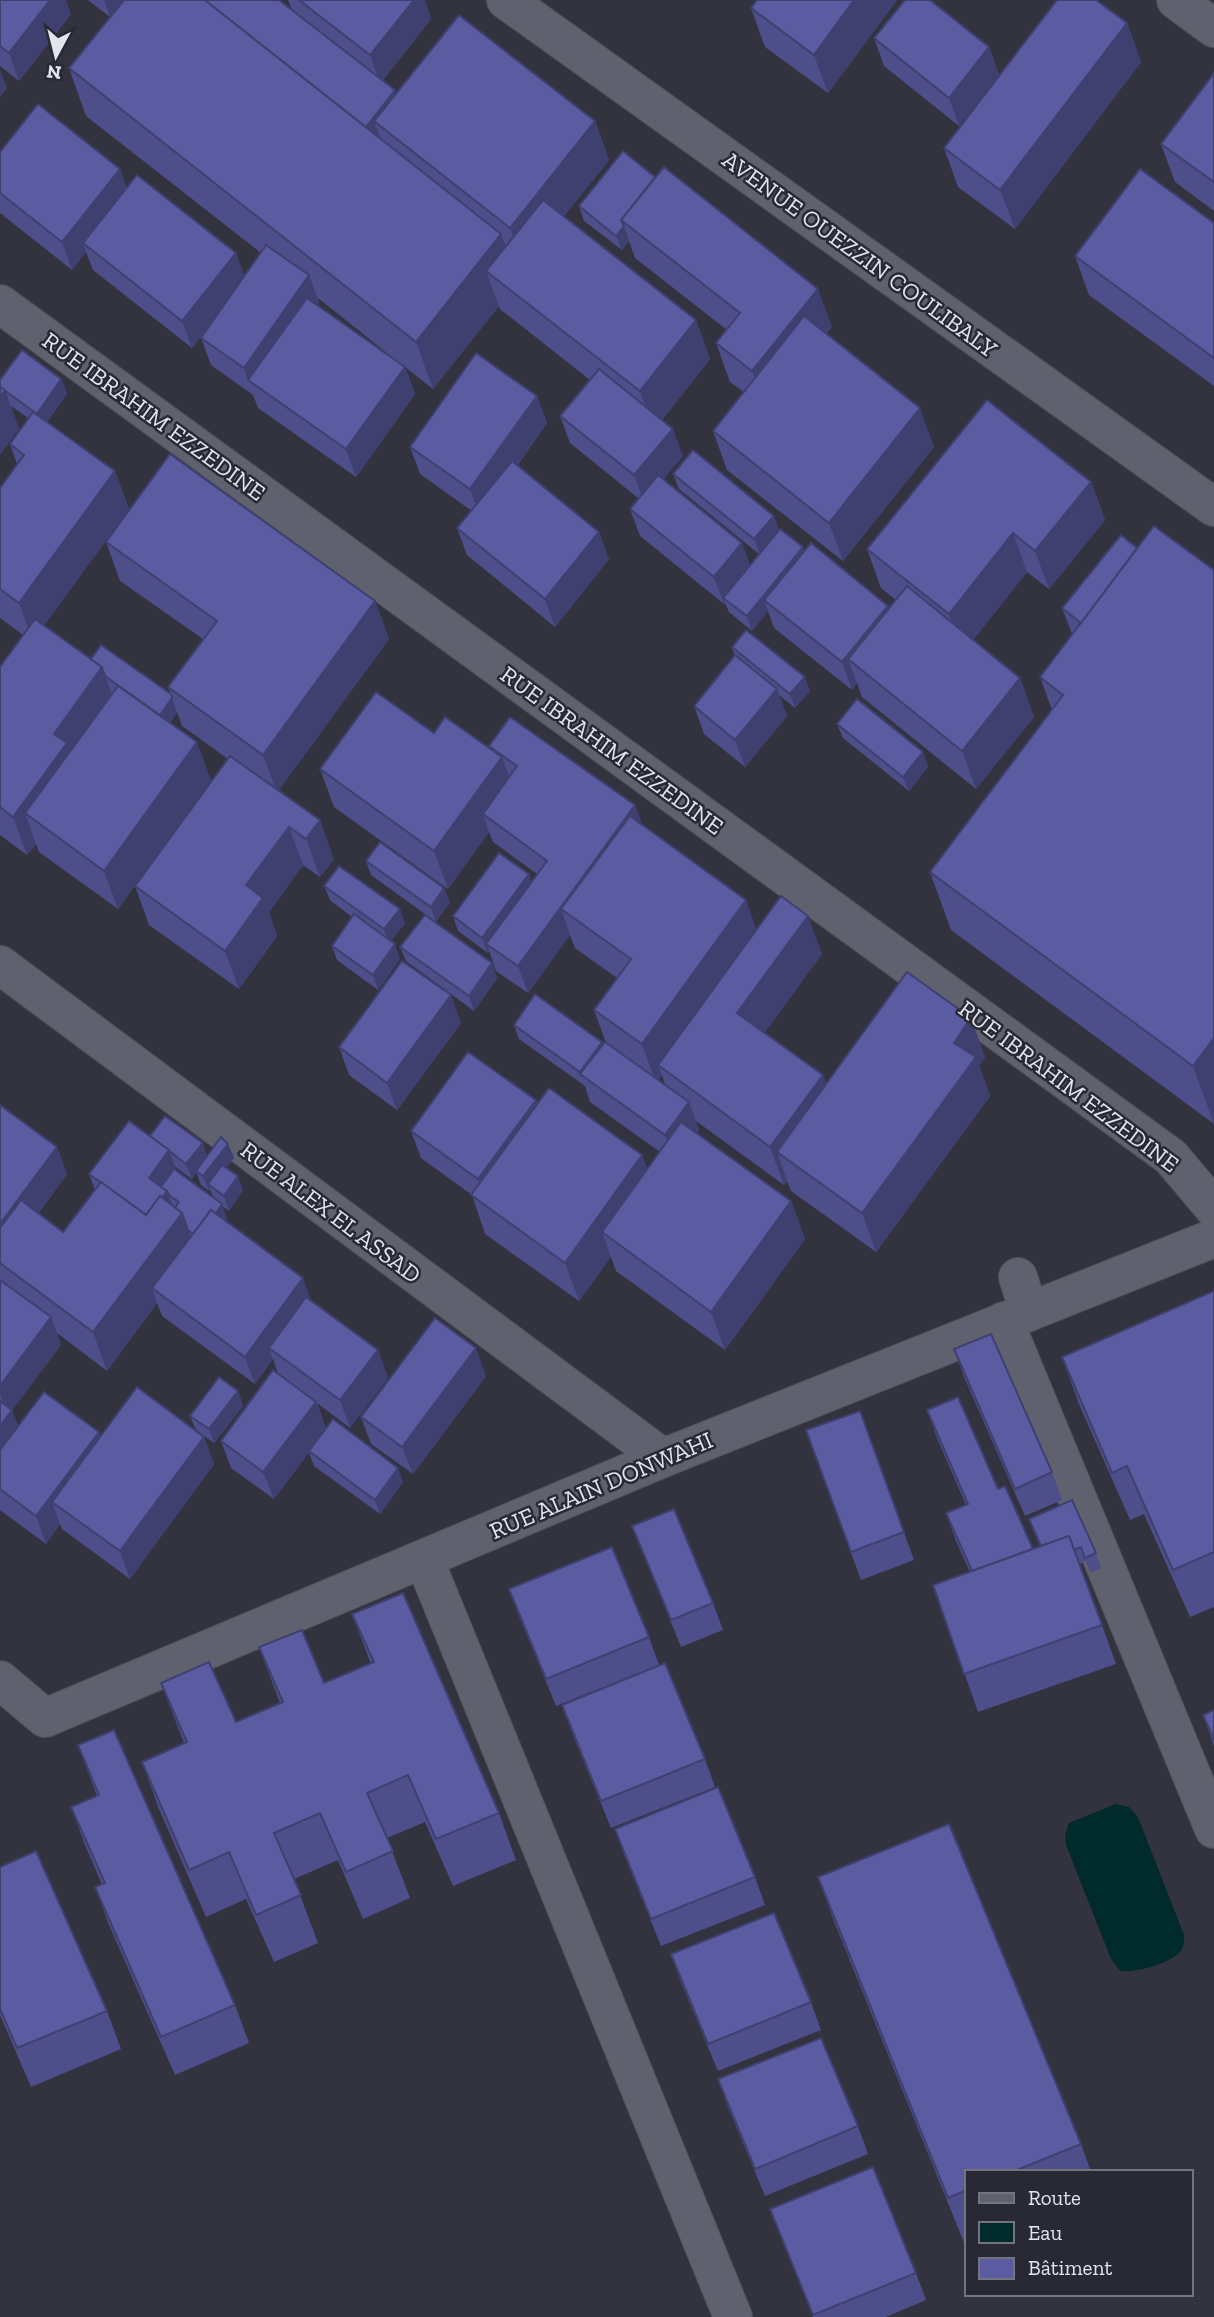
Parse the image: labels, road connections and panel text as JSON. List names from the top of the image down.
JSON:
{
  "streets": {
    "street": [
      "AVENUE OUEZZIN COULIBALY",
      "RUE IBRAHIM EZZEDINE",
      "RUE ALEX EL ASSAD",
      "RUE ALAIN DONWAHI"
    ]
  },
  "crossings": [
    ["RUE ALEX EL ASSAD", "RUE ALAIN DONWAHI"]
  ],
  "legend": ["Route", "Eau", "Bâtiment"],
  "north": "bottom"
}
